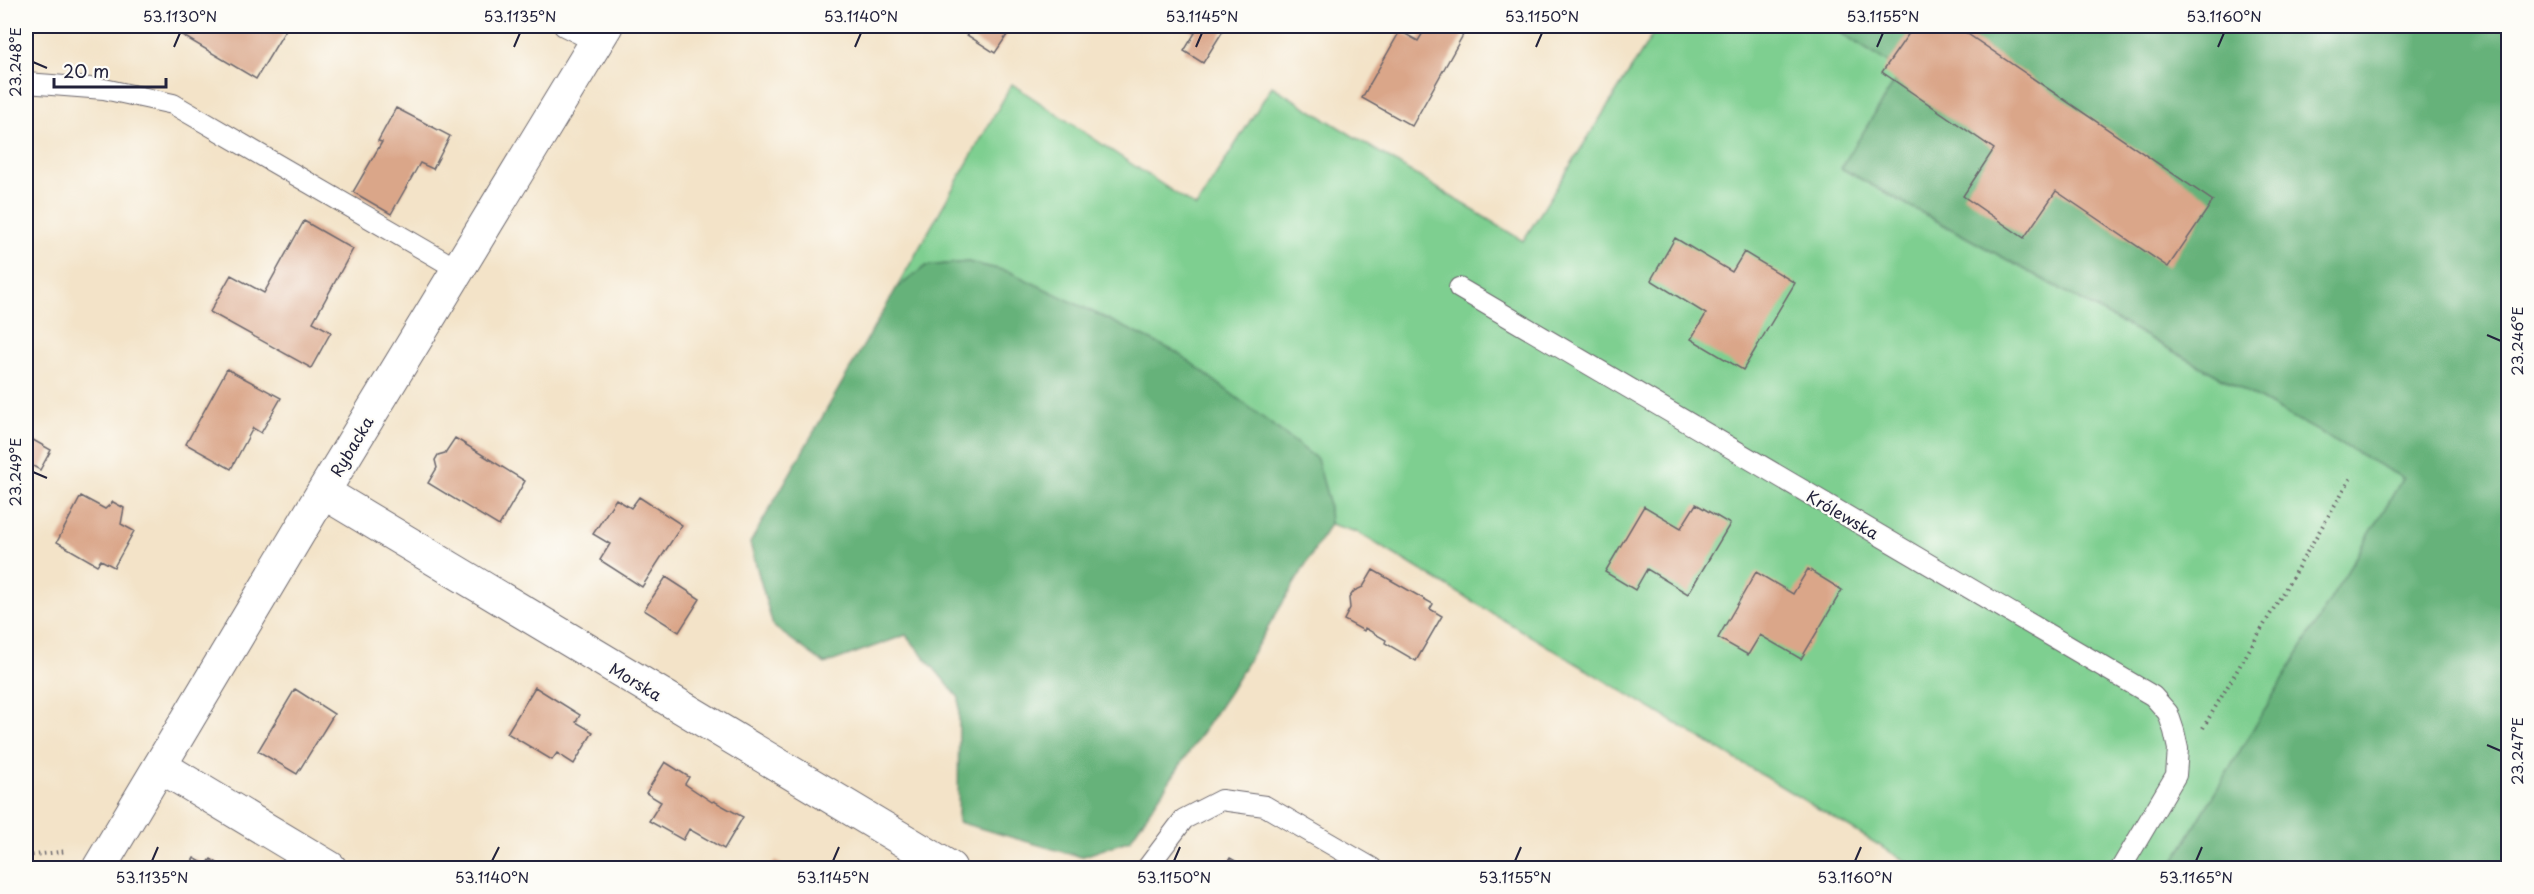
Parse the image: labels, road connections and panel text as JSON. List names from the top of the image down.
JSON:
{
  "streets": {
    "street": ["Rybacka", "Morska"],
    "lane": ["Królewska"]
  },
  "crossings": [
    ["Rybacka", "Morska"]
  ],
  "scale_bar": "20 m",
  "coordinates": [
    "53.1130°N",
    "53.1135°N",
    "53.1140°N",
    "53.1145°N",
    "53.1150°N",
    "53.1155°N",
    "53.1160°N",
    "23.248°E",
    "23.246°E",
    "23.249°E",
    "23.247°E",
    "53.1165°N"
  ]
}
